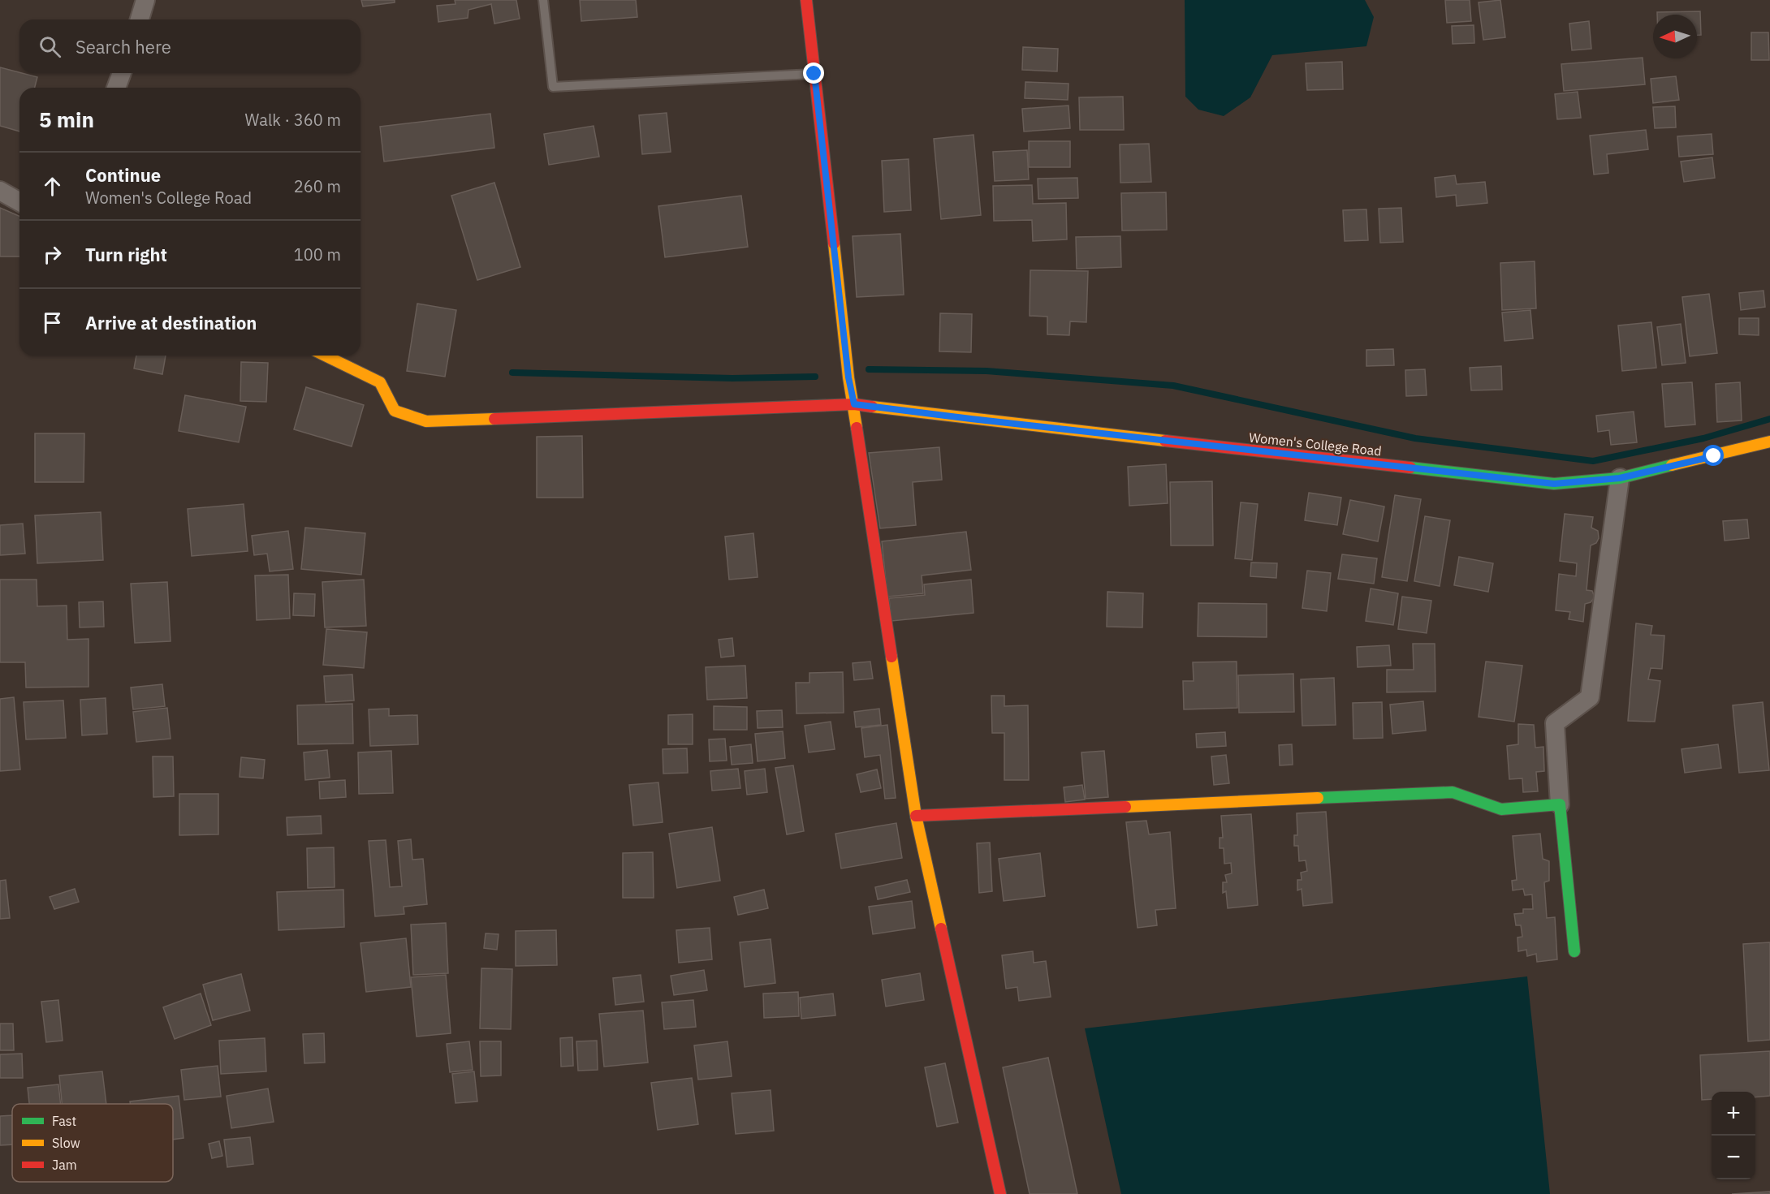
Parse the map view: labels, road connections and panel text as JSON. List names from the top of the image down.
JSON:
{
  "streets": {
    "street": ["Women's College Road"]
  },
  "legend": ["Fast", "Slow", "Jam"],
  "north": "left",
  "page": {
    "search": "Search here",
    "heading": ["5 min", "Walk · 360 m"],
    "list": [
      ["Continue", "Women's College Road", "260 m"],
      ["Turn right", "100 m"],
      "Arrive at destination"
    ],
    "map_buttons": ["+", "−"]
  }
}
